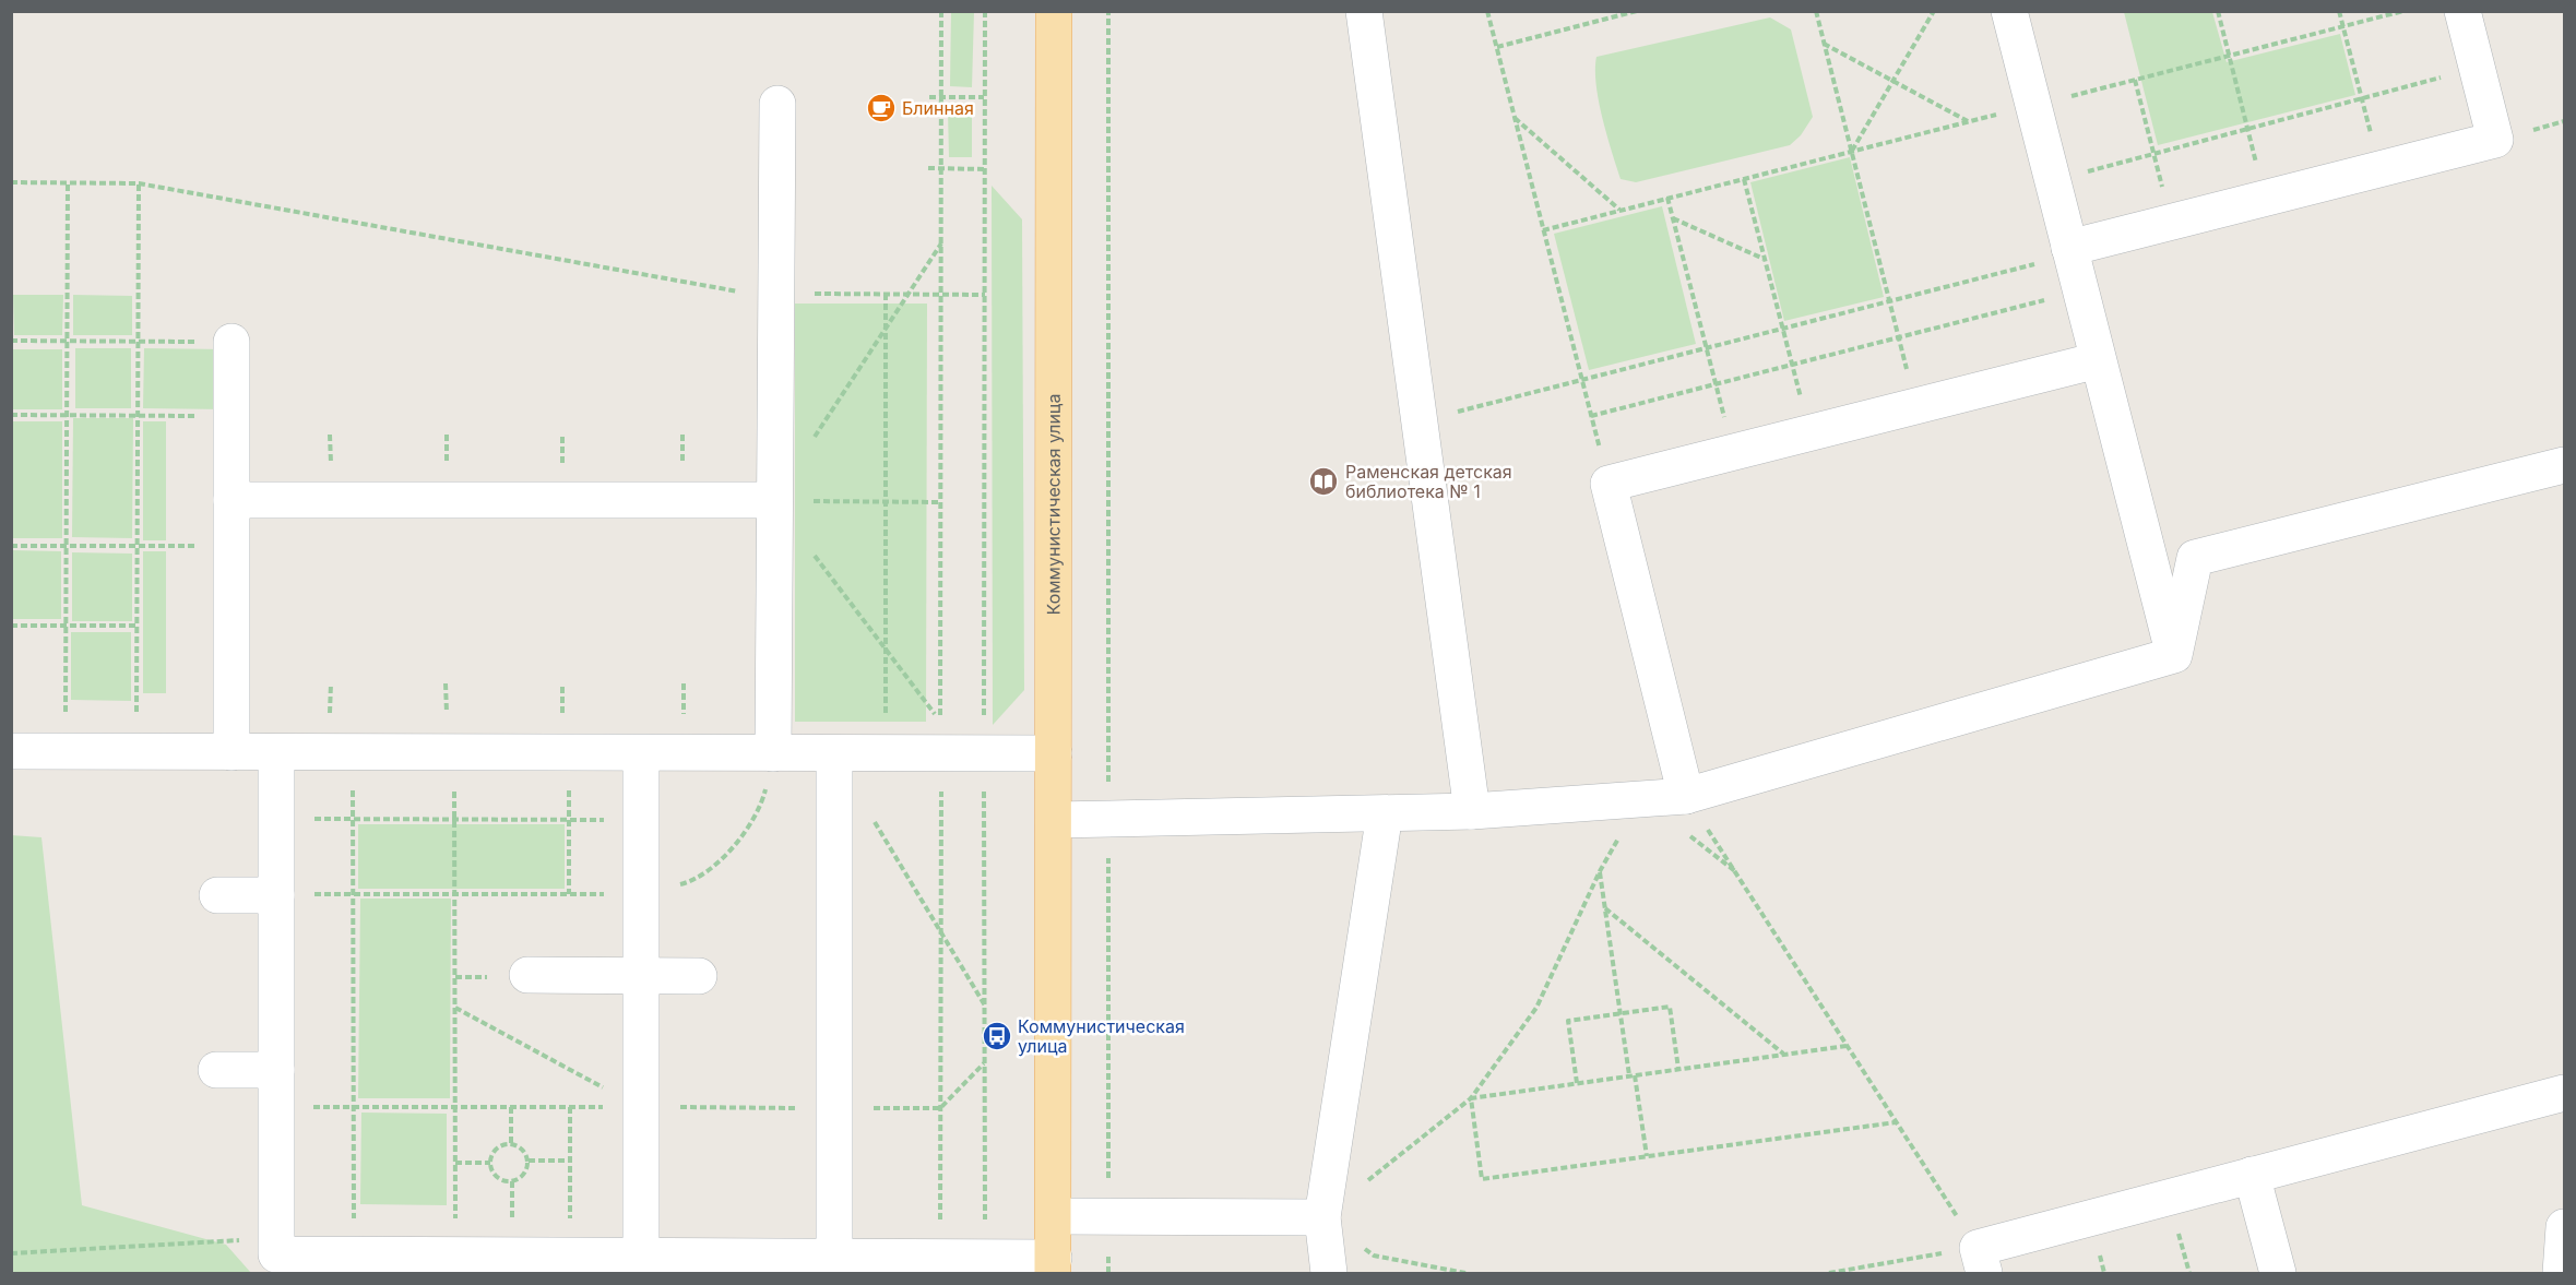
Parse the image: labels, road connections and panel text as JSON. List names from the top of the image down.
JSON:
{
  "streets": {
    "main road": ["Коммунистическая улица"]
  },
  "places": {
    "cafe": ["Блинная"],
    "library": ["Раменская детская библиотека № 1"],
    "bus stop": ["Коммунистическая улица"]
  }
}
